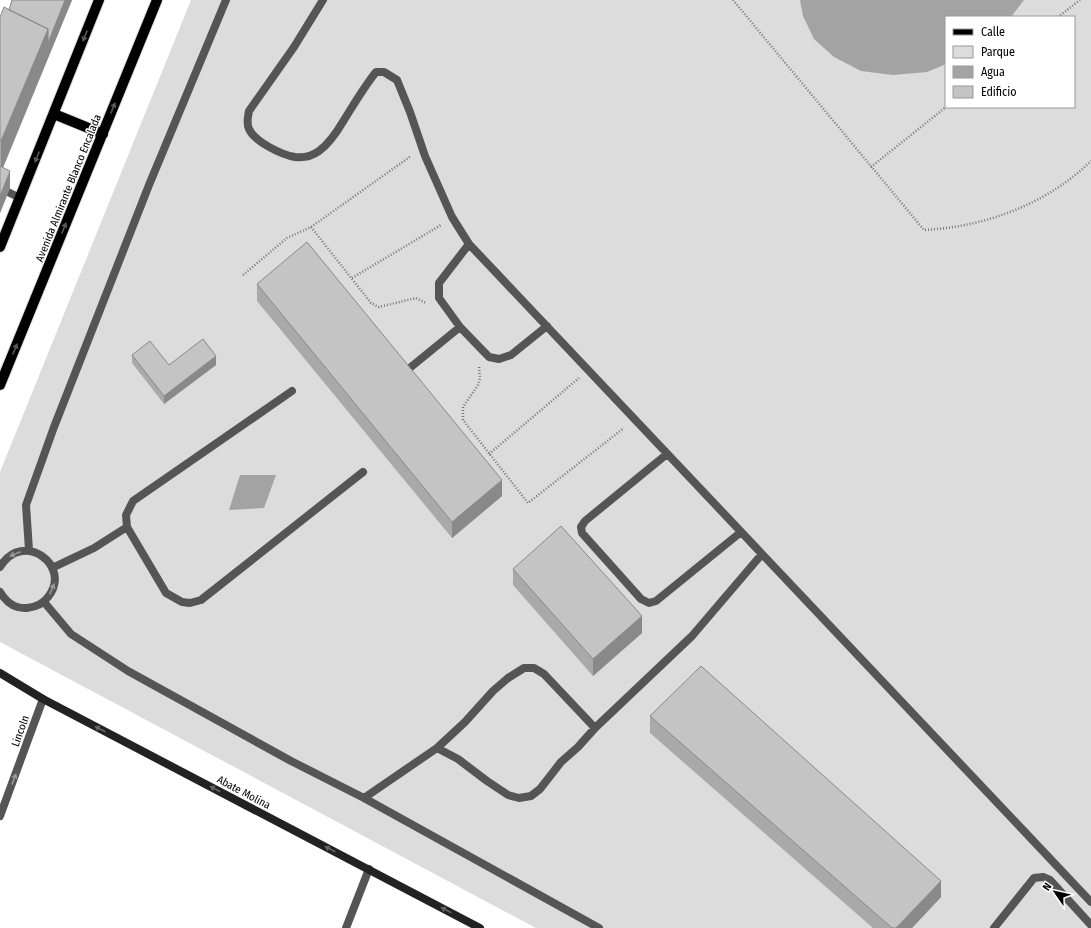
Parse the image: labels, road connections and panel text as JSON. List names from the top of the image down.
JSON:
{
  "streets": {
    "main road": ["Avenida Almirante Blanco Encalada", "Abate Molina"],
    "street": ["Lincoln"]
  },
  "crossings": [
    ["Lincoln", "Abate Molina"]
  ],
  "one_way": ["Lincoln", "Abate Molina"],
  "legend": [
    "Calle",
    "Parque",
    "Agua",
    "Edificio"
  ],
  "north": "top left"
}
